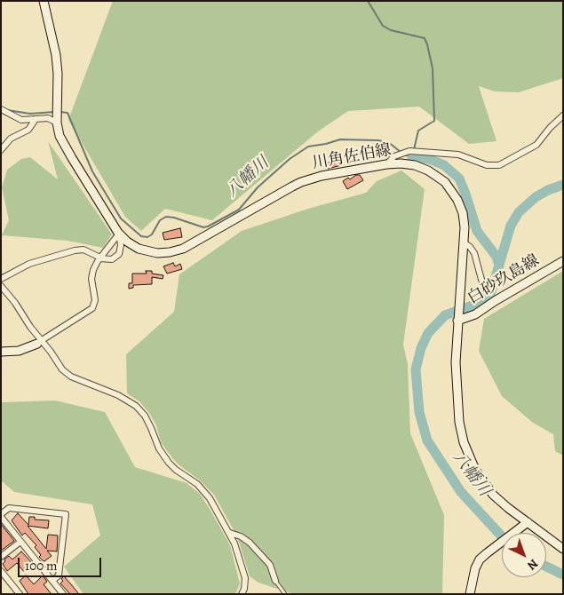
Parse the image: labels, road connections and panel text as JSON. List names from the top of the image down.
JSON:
{
  "streets": {
    "main road": ["川角佐伯線", "白砂玖島線"]
  },
  "crossings": [
    ["川角佐伯線", "白砂玖島線"]
  ],
  "water": ["八幡川"],
  "scale_bar": "100 m",
  "north": "bottom right"
}
